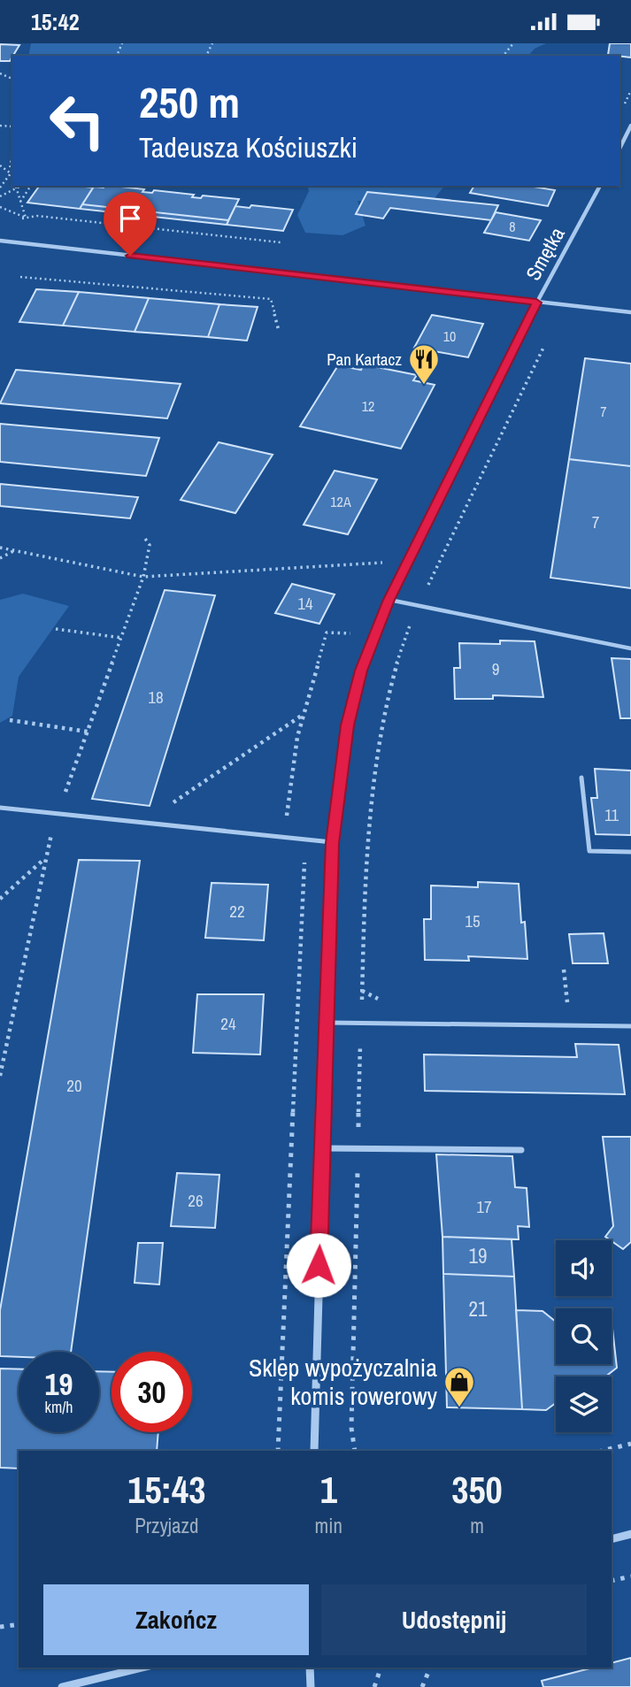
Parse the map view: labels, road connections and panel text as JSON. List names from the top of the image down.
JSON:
{
  "streets": {
    "street": ["Smętka"]
  },
  "places": {
    "restaurant": ["Pan Kartacz"],
    "shop": ["Sklep wypożyczalnia komis rowerowy"]
  },
  "house_numbers": [
    "8",
    "10",
    "12",
    "7",
    "12A",
    "7",
    "14",
    "9",
    "18",
    "11",
    "22",
    "15",
    "24",
    "20",
    "26",
    "17",
    "19",
    "21"
  ],
  "page": {
    "status": "15:42",
    "turn": ["250 m", "Tadeusza Kościuszki"],
    "speed": "19 km/h",
    "limit": "30",
    "eta": [
      "15:43",
      "Przyjazd",
      "1",
      "min",
      "350",
      "m"
    ],
    "buttons": ["Zakończ", "Udostępnij"]
  }
}
